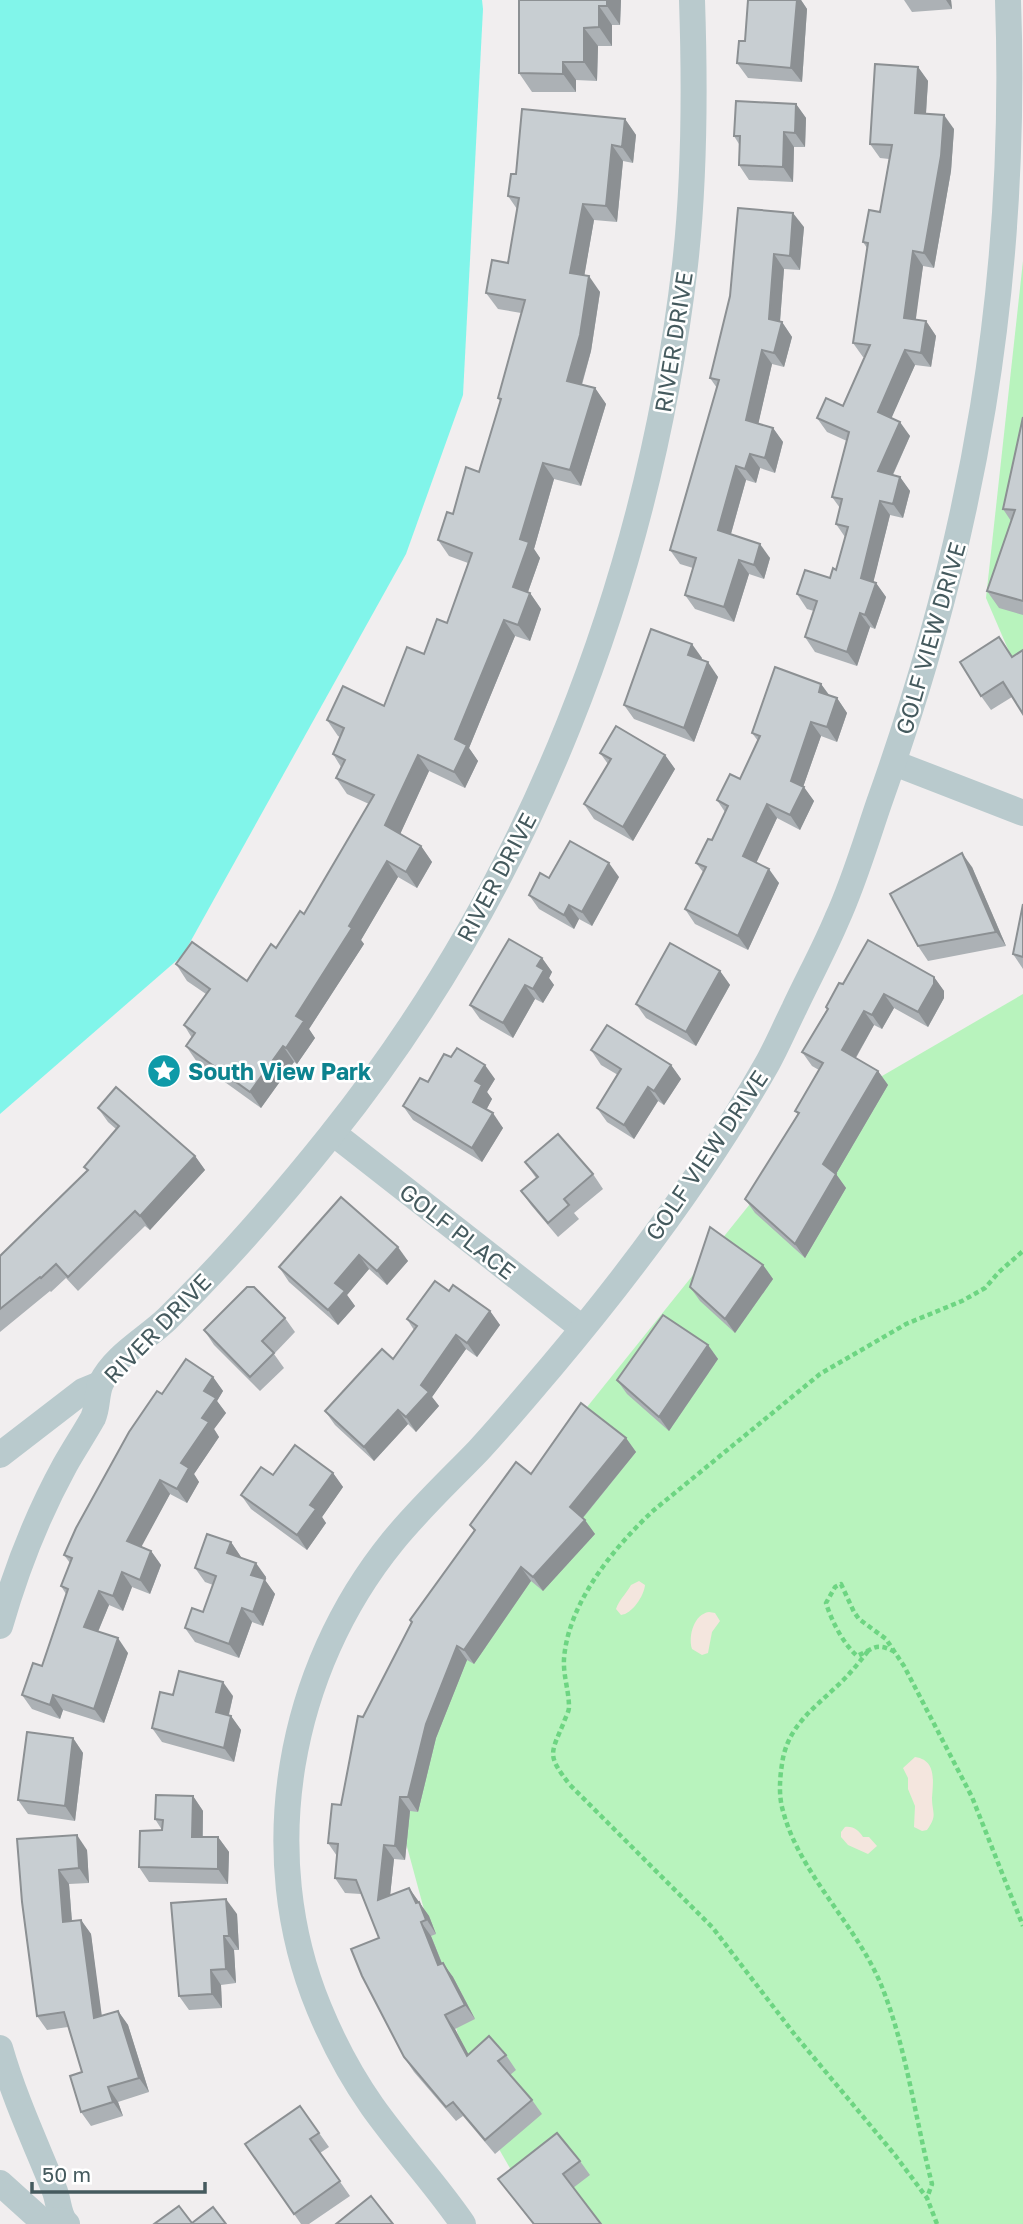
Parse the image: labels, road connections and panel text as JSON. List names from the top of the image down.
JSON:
{
  "streets": {
    "street": ["RIVER DRIVE", "GOLF VIEW DRIVE", "GOLF PLACE"]
  },
  "crossings": [
    ["RIVER DRIVE", "GOLF PLACE"],
    ["GOLF VIEW DRIVE", "GOLF PLACE"]
  ],
  "places": {
    "place": ["South View Park"]
  },
  "scale_bar": "50 m"
}
